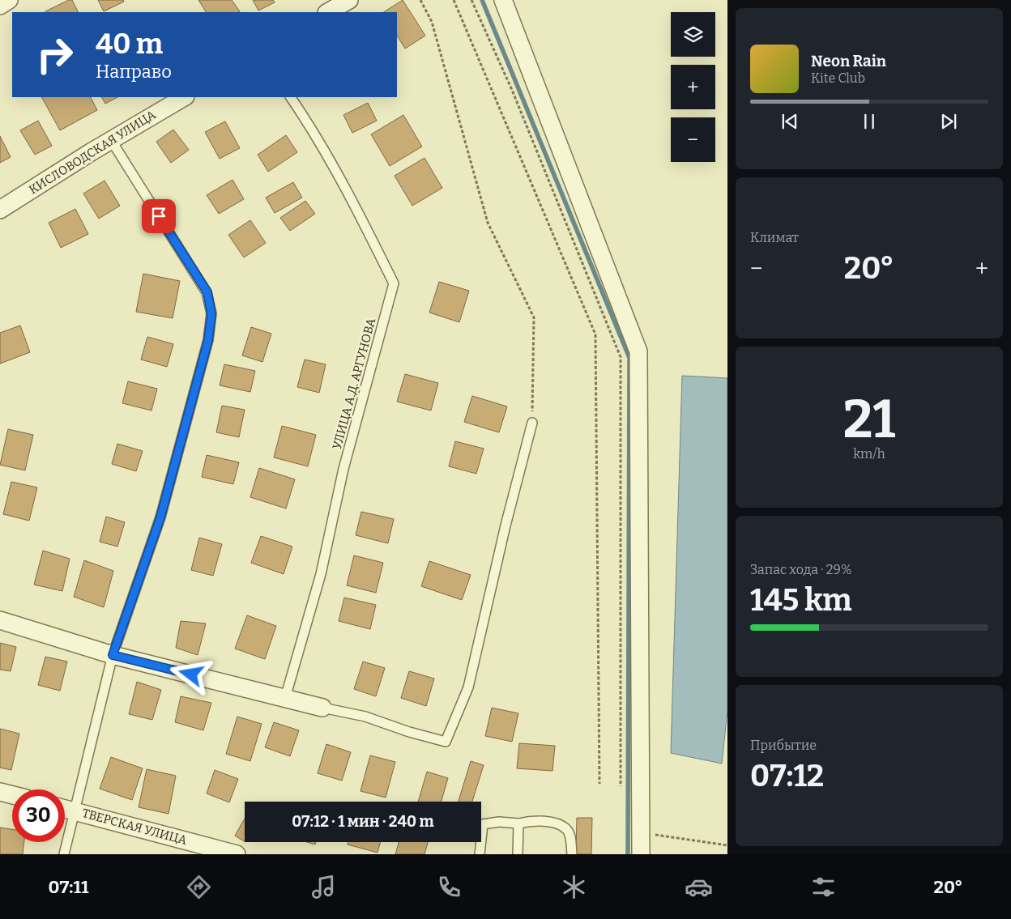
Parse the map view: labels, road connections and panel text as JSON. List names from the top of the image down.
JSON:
{
  "streets": {
    "street": ["КИСЛОВОДСКАЯ УЛИЦА", "ТВЕРСКАЯ УЛИЦА"],
    "lane": ["УЛИЦА А.Д. АРГУНОВА"]
  },
  "page": {
    "map_buttons": ["+", "−"],
    "turn": ["40 m", "Направо"],
    "song": ["Neon Rain", "Kite Club"],
    "tile": [
      "Климат",
      ["21", "km/h"],
      ["Запас хода · 29%", "145 km"],
      ["Прибытие", "07:12"]
    ],
    "heat": ["−", "20°", "+"],
    "limit": "30",
    "trip": "07:12 · 1 мин · 240 m",
    "tabs": ["07:11", "20°"]
  }
}
